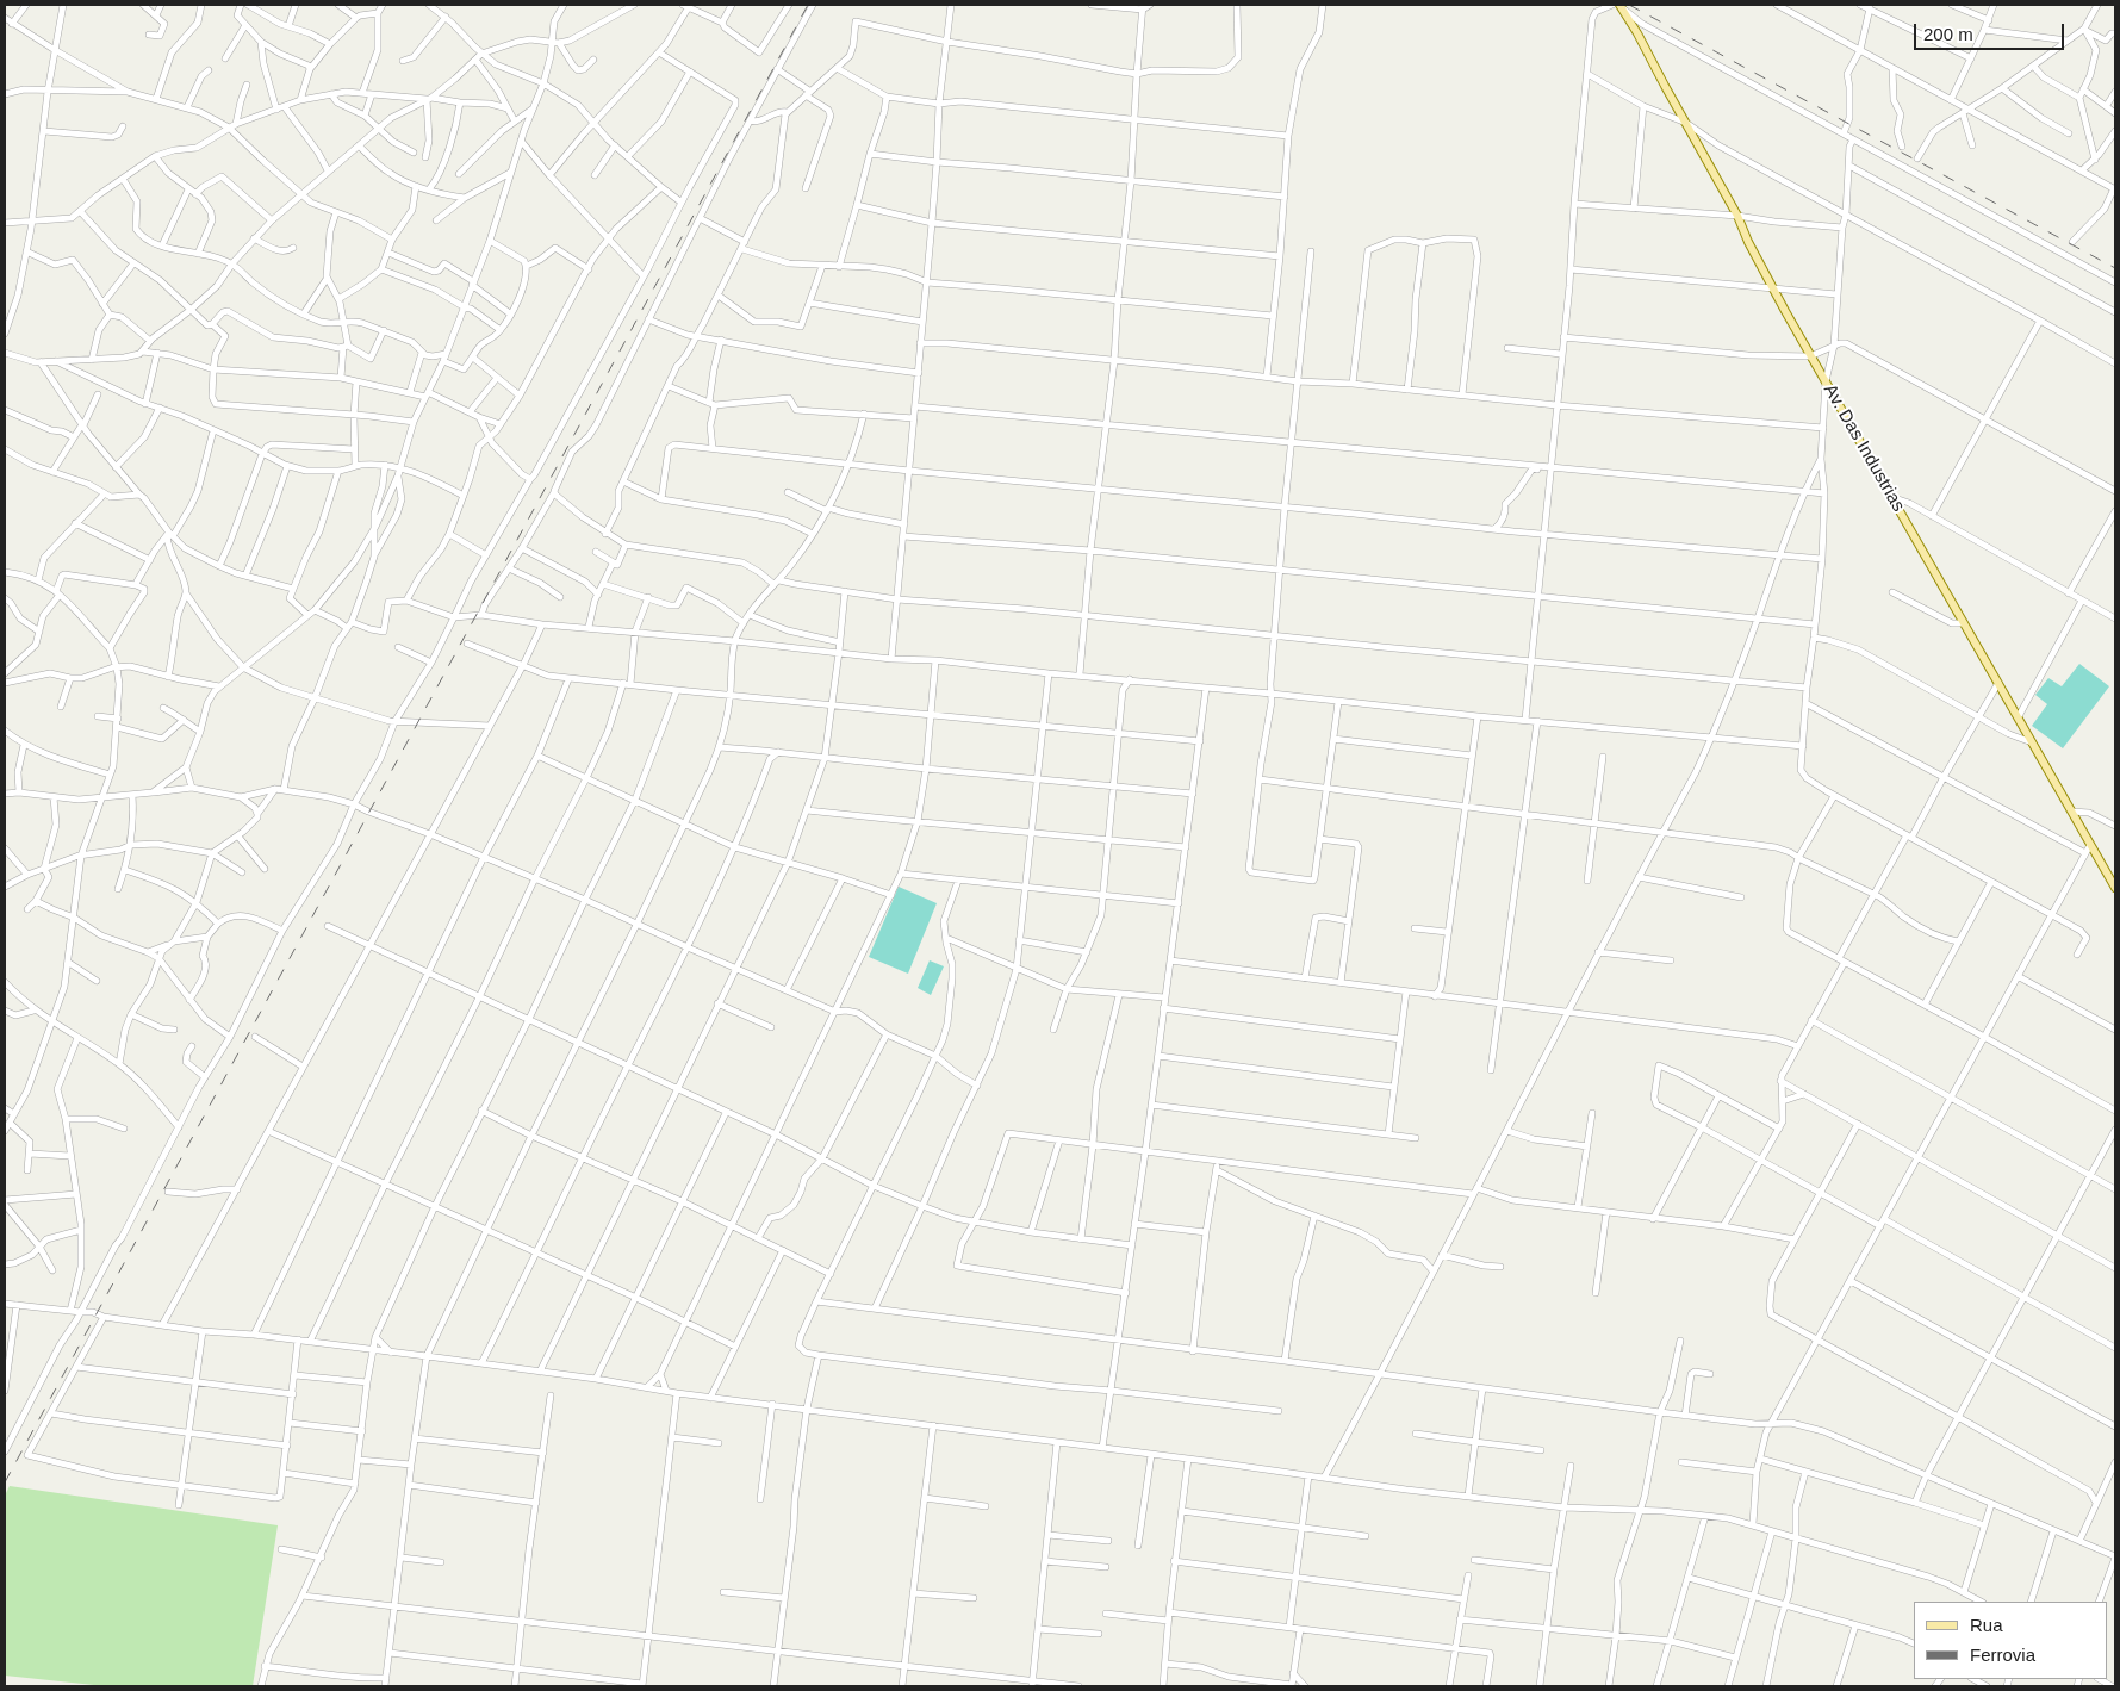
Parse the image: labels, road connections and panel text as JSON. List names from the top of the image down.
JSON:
{
  "streets": {
    "main road": ["Av. Das Industrias"]
  },
  "legend": ["Rua", "Ferrovia"],
  "scale_bar": "200 m"
}
